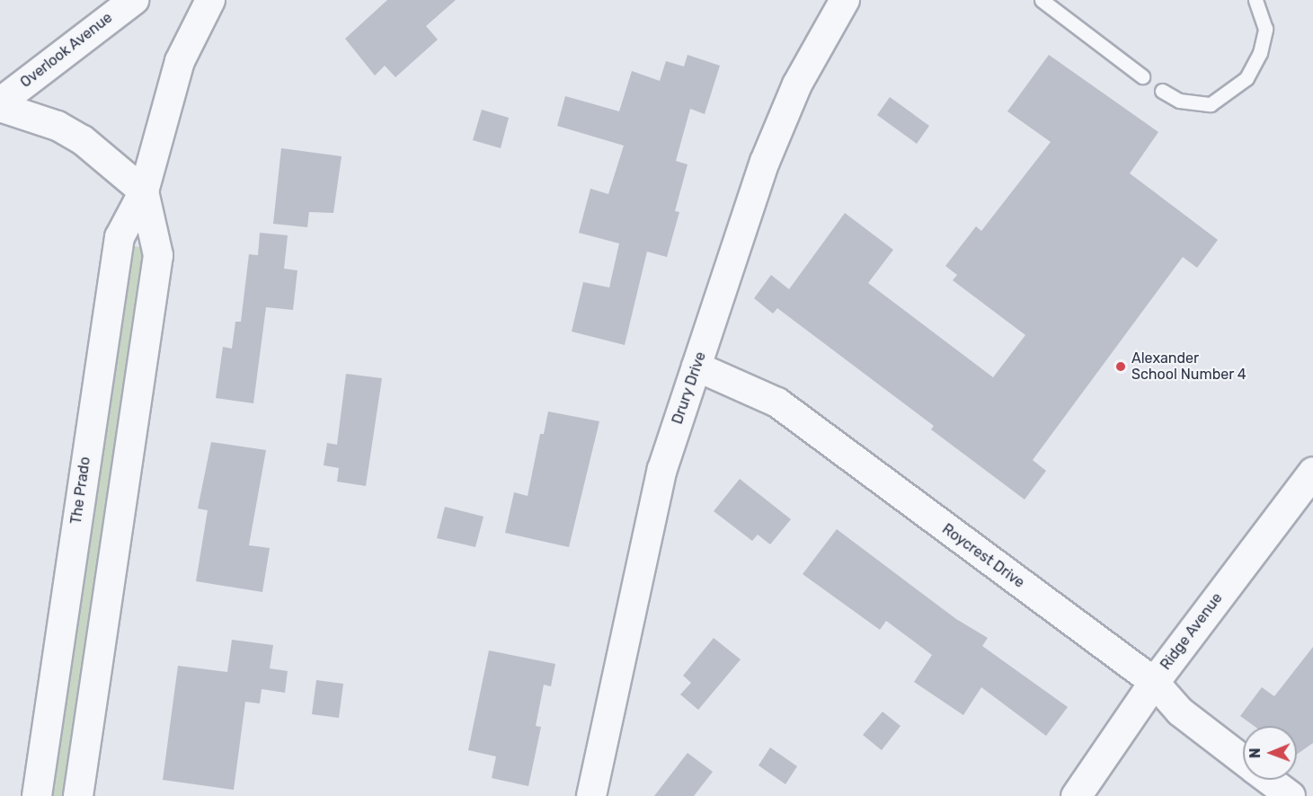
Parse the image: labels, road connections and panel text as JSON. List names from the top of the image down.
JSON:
{
  "streets": {
    "street": [
      "Overlook Avenue",
      "Drury Drive",
      "The Prado",
      "Roycrest Drive",
      "Ridge Avenue"
    ]
  },
  "crossings": [
    ["Drury Drive", "Roycrest Drive"],
    ["Roycrest Drive", "Ridge Avenue"]
  ],
  "places": ["Alexander School Number 4"],
  "north": "left"
}
